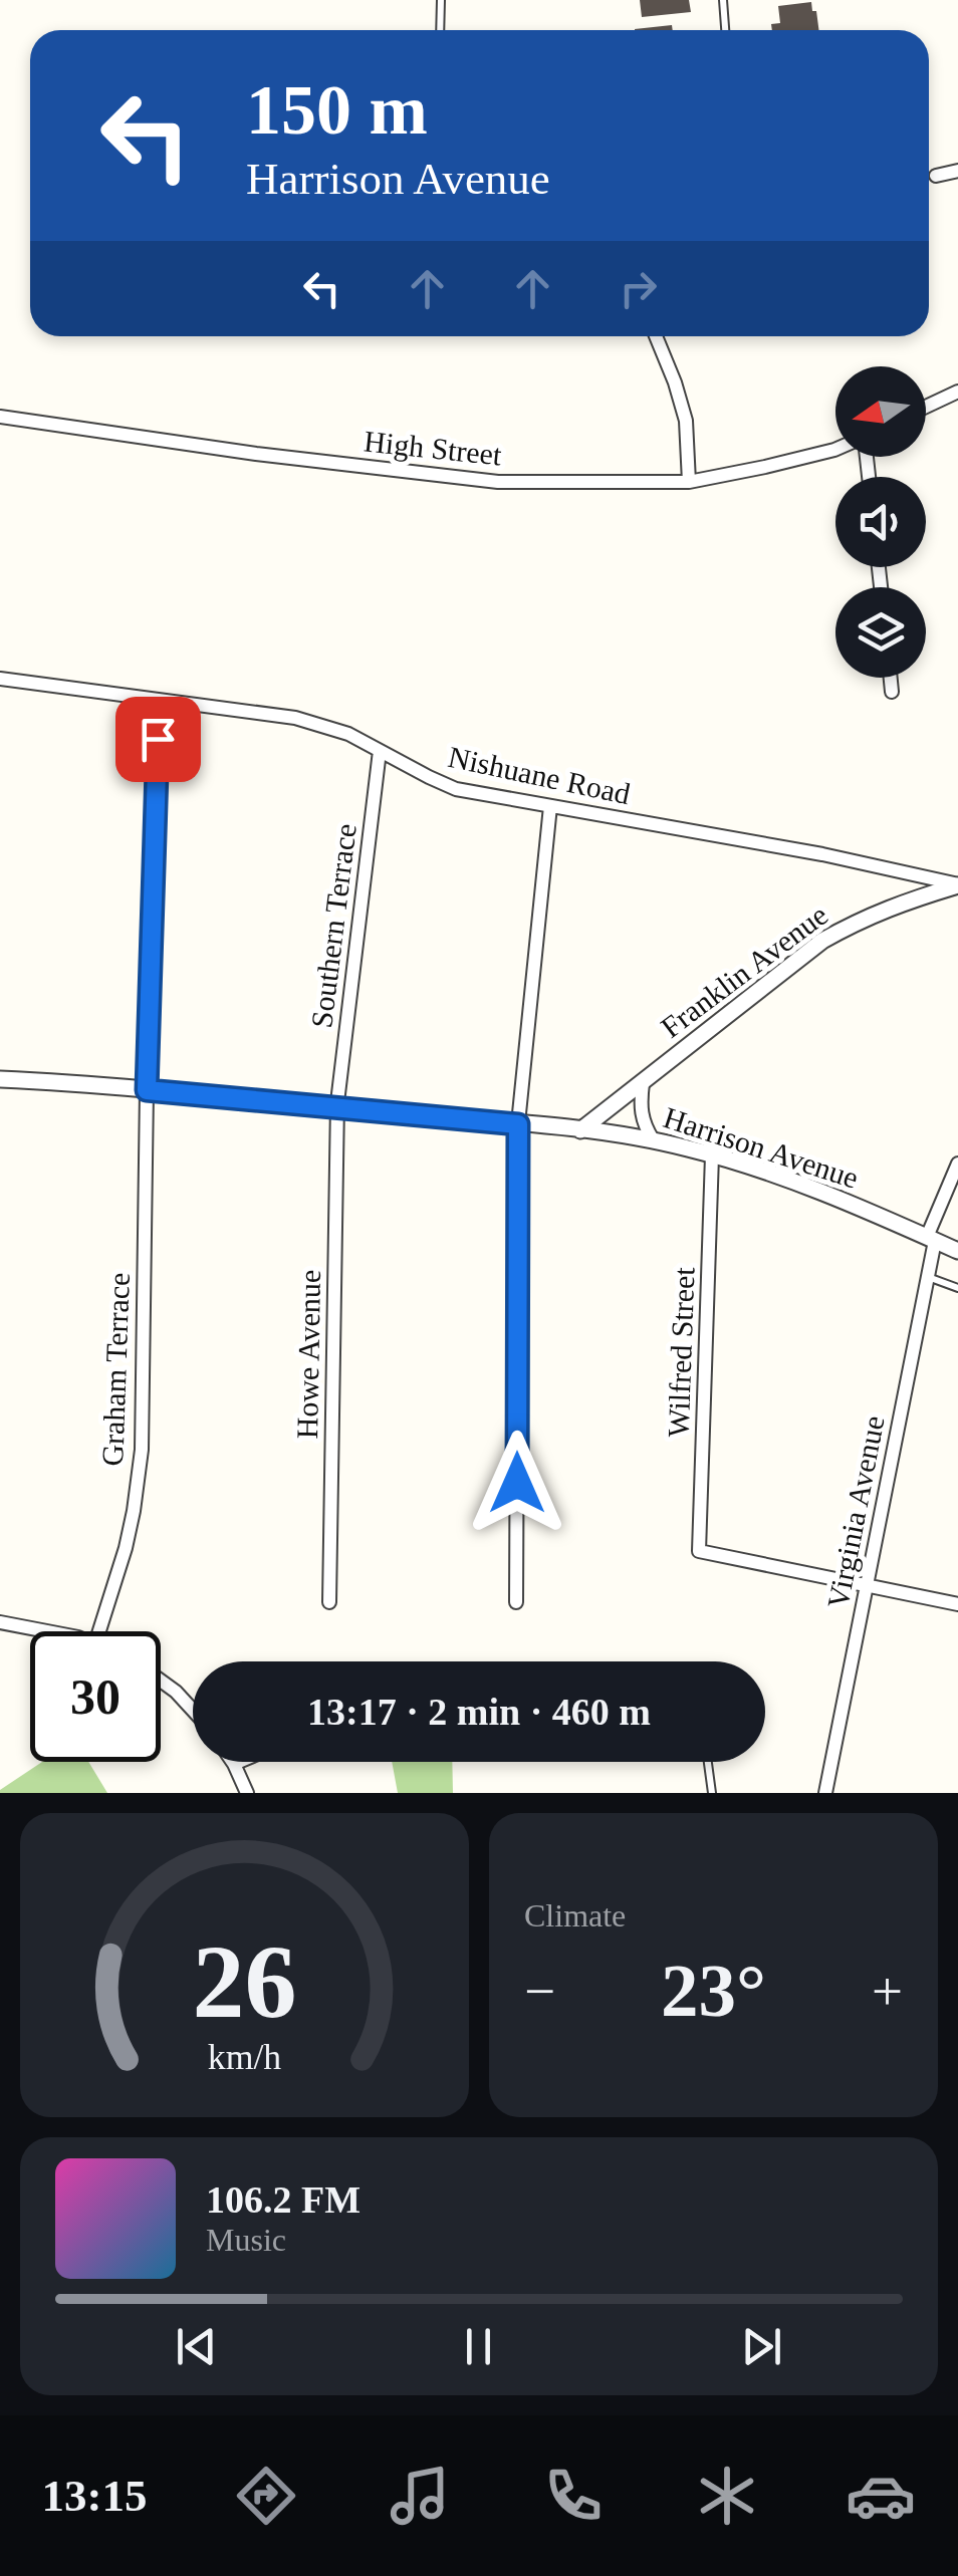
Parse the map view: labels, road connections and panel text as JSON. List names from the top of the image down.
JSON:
{
  "streets": {
    "street": [
      "High Street",
      "Nishuane Road",
      "Southern Terrace",
      "Franklin Avenue",
      "Harrison Avenue",
      "Wilfred Street",
      "Howe Avenue",
      "Graham Terrace",
      "Virginia Avenue"
    ]
  },
  "crossings": [
    ["Nishuane Road", "Southern Terrace"],
    ["Nishuane Road", "Franklin Avenue"],
    ["Nishuane Road", "Graham Terrace"],
    ["Southern Terrace", "Harrison Avenue"],
    ["Southern Terrace", "Howe Avenue"],
    ["Franklin Avenue", "Harrison Avenue"],
    ["Harrison Avenue", "Wilfred Street"],
    ["Harrison Avenue", "Howe Avenue"],
    ["Harrison Avenue", "Graham Terrace"],
    ["Harrison Avenue", "Virginia Avenue"],
    ["Wilfred Street", "Virginia Avenue"]
  ],
  "north": "left",
  "page": {
    "turn": ["150 m", "Harrison Avenue"],
    "limit": "30",
    "trip": "13:17 · 2 min · 460 m",
    "tile": "Climate",
    "heat": ["−", "23°", "+"],
    "song": ["106.2 FM", "Music"],
    "tabs": "13:15",
    "gauge": ["26", "km/h"]
  }
}
